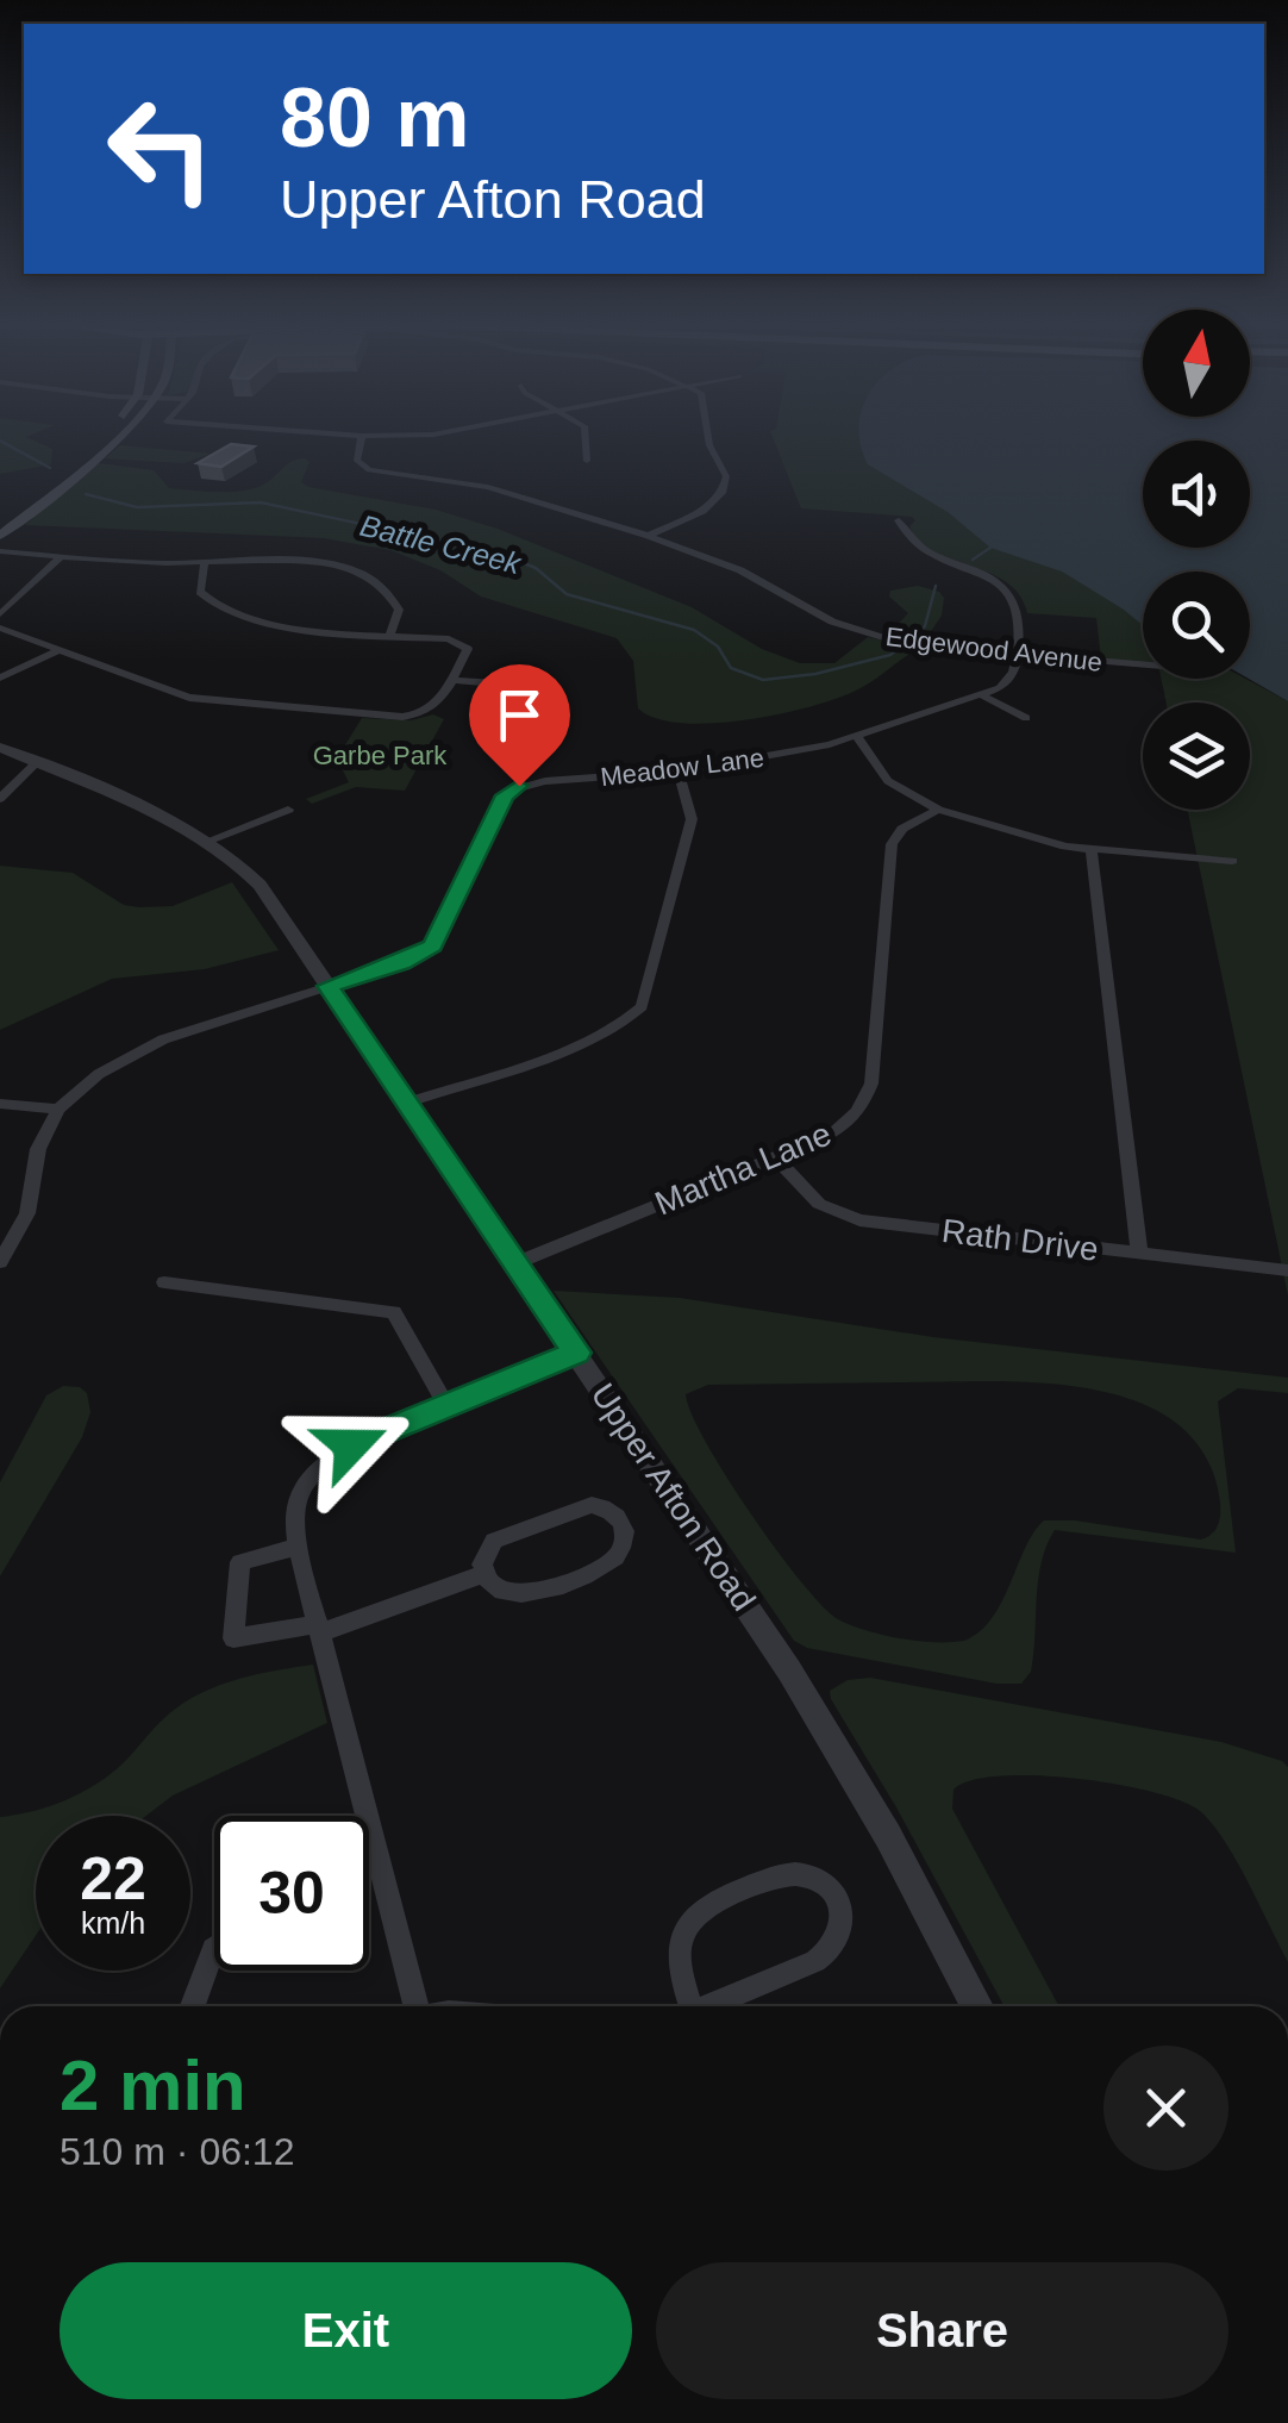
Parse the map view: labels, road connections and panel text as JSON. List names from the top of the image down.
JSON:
{
  "streets": {
    "street": [
      "Edgewood Avenue",
      "Meadow Lane",
      "Martha Lane",
      "Rath Drive",
      "Upper Afton Road"
    ]
  },
  "crossings": [
    ["Martha Lane", "Rath Drive"],
    ["Martha Lane", "Upper Afton Road"]
  ],
  "water": ["Battle Creek"],
  "parks": ["Garbe Park"],
  "north": "top",
  "page": {
    "turn": ["80 m", "Upper Afton Road"],
    "speed": "22 km/h",
    "limit": "30",
    "heading": ["2 min", "510 m · 06:12"],
    "buttons": ["Exit", "Share"]
  }
}
